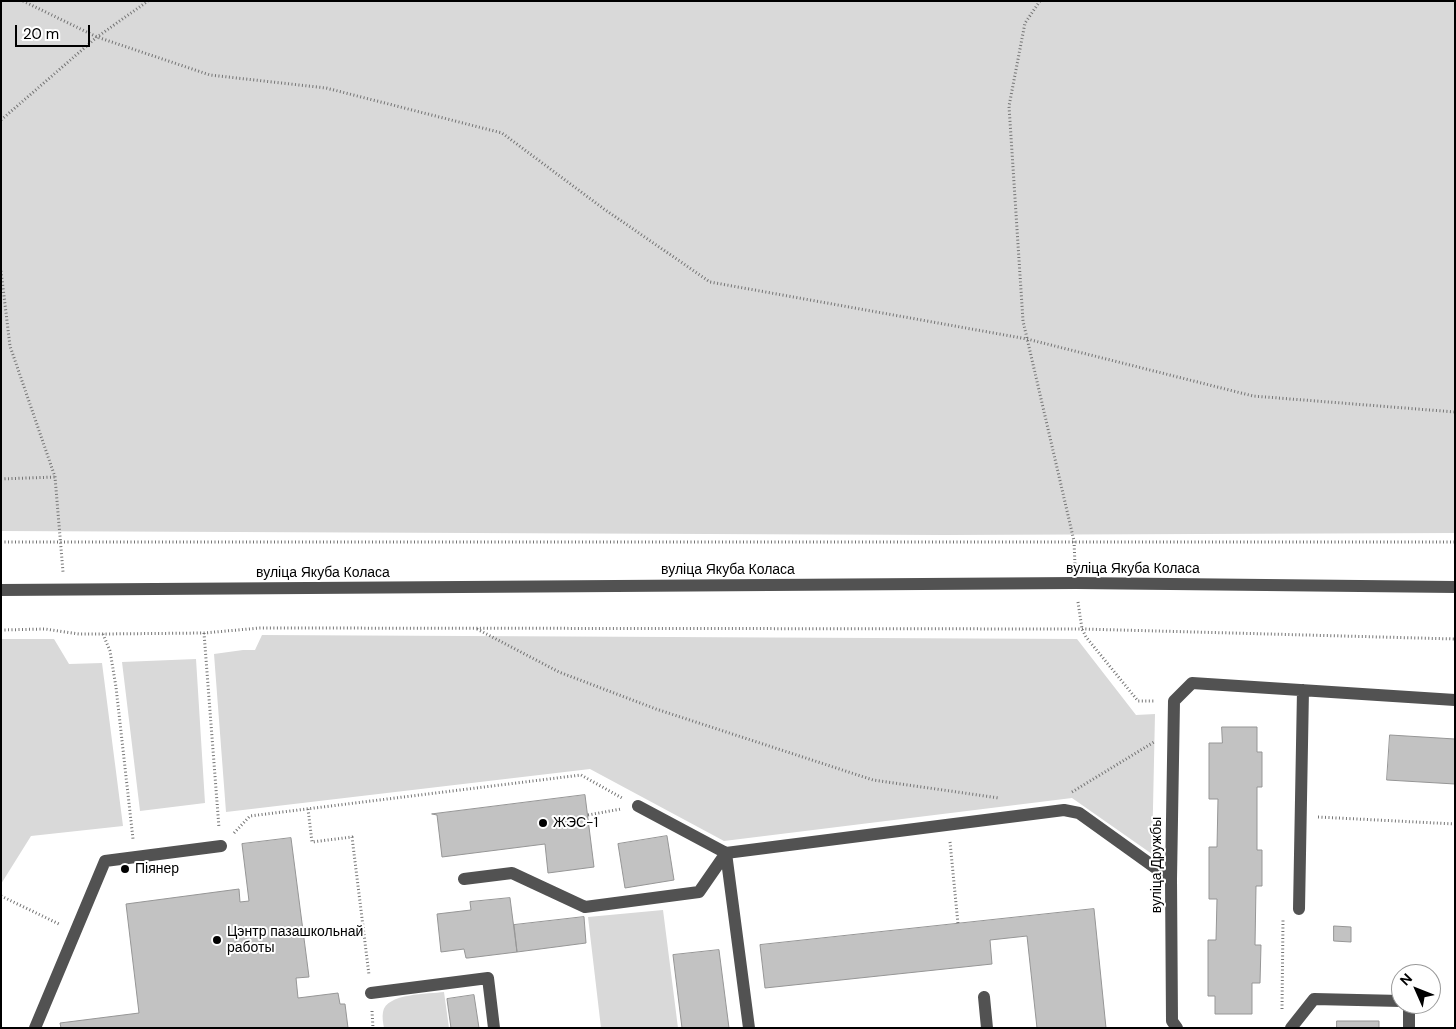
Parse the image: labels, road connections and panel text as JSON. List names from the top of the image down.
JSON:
{
  "streets": {
    "street": ["вуліца Якуба Коласа", "вуліца Дружбы"]
  },
  "places": ["ЖЭС-1", "Піянер", "Цэнтр пазашкольнай работы"],
  "scale_bar": "20 m",
  "north": "top left"
}
